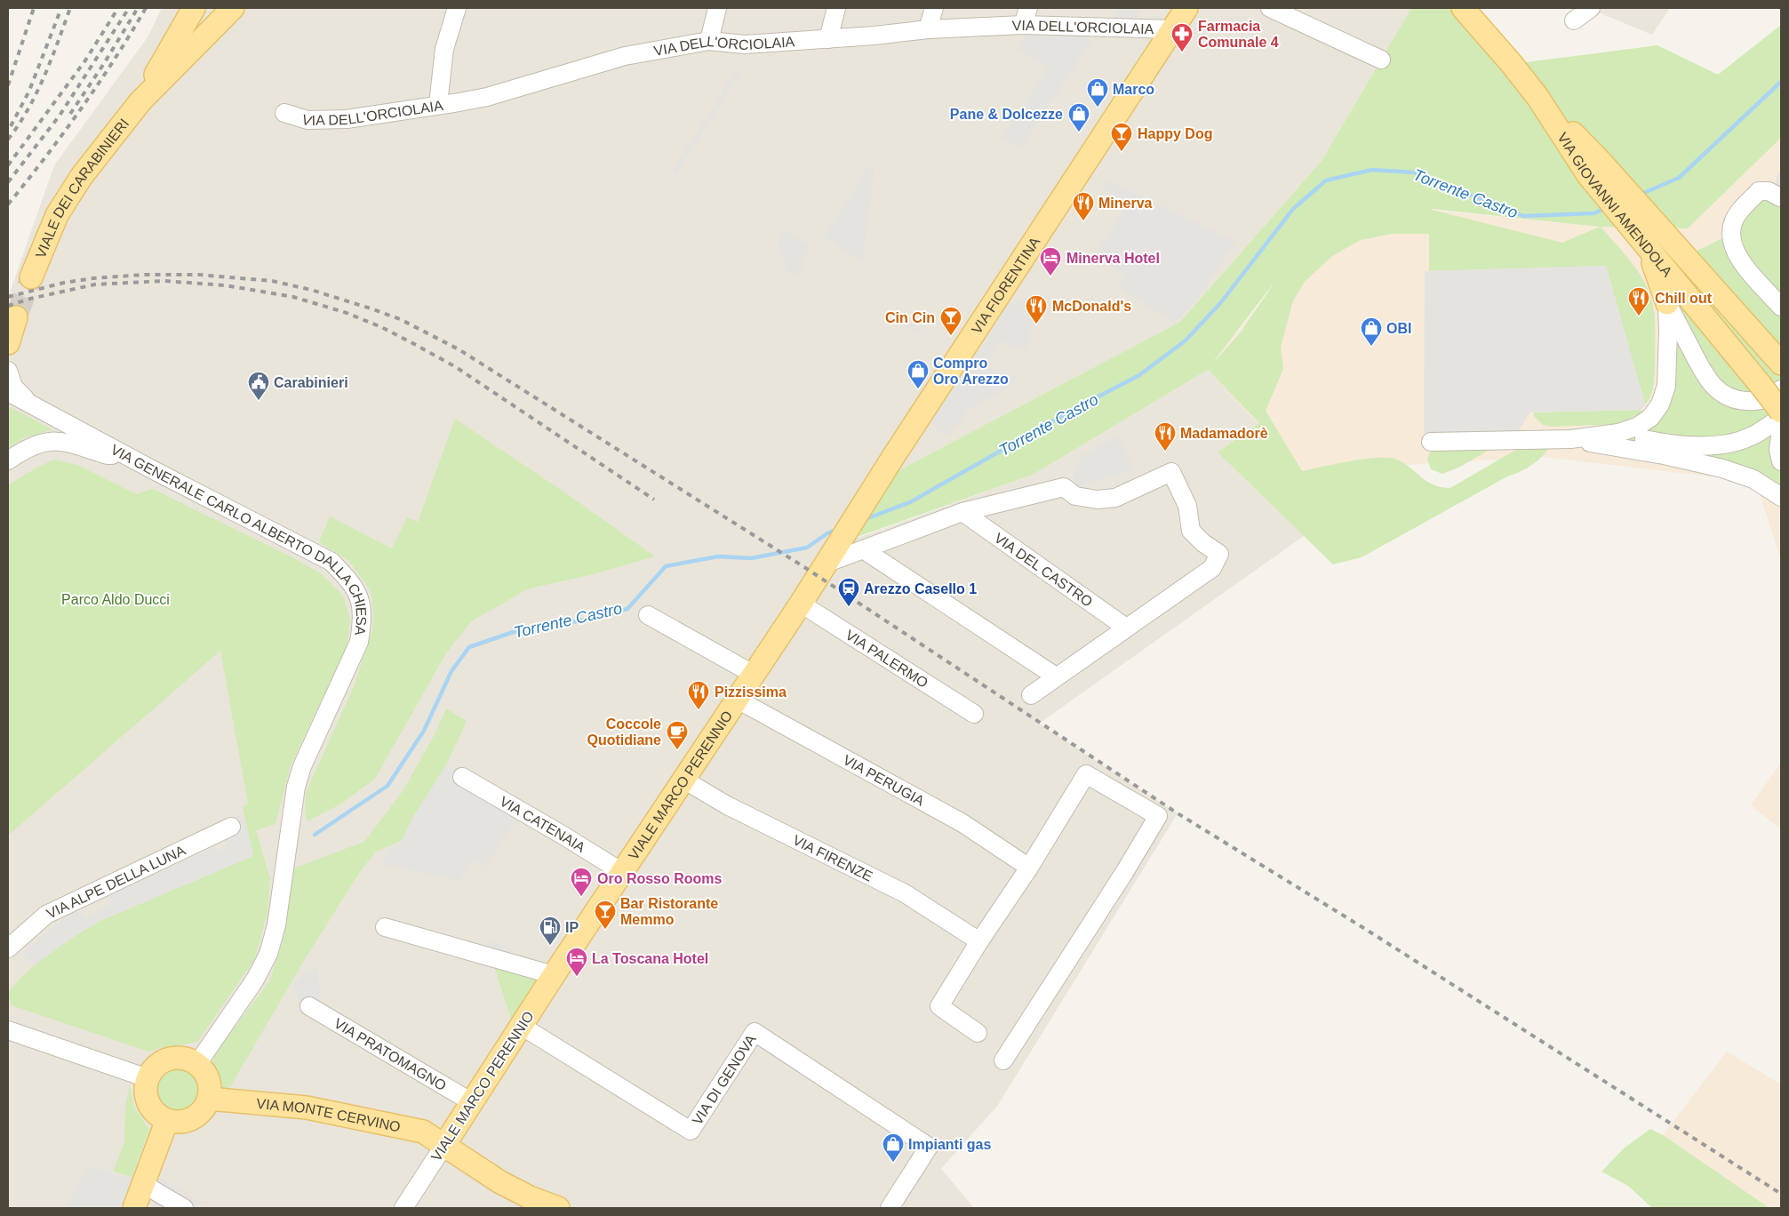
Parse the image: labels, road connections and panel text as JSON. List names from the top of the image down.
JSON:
{
  "streets": {
    "main road": [
      "VIALE DEI CARABINIERI",
      "VIA GIOVANNI AMENDOLA",
      "VIA FIORENTINA",
      "VIALE MARCO PERENNIO",
      "VIA MONTE CERVINO"
    ],
    "street": [
      "VIA DELL'ORCIOLAIA",
      "VIA GENERALE CARLO ALBERTO DALLA CHIESA",
      "VIA DEL CASTRO",
      "VIA PALERMO",
      "VIA PERUGIA",
      "VIA CATENAIA",
      "VIA FIRENZE",
      "VIA ALPE DELLA LUNA",
      "VIA PRATOMAGNO",
      "VIA DI GENOVA"
    ]
  },
  "crossings": [
    ["VIA DELL'ORCIOLAIA", "VIA FIORENTINA"],
    ["VIA FIORENTINA", "VIALE MARCO PERENNIO"],
    ["VIA GENERALE CARLO ALBERTO DALLA CHIESA", "VIA MONTE CERVINO"],
    ["VIA PALERMO", "VIALE MARCO PERENNIO"],
    ["VIA PERUGIA", "VIALE MARCO PERENNIO"],
    ["VIALE MARCO PERENNIO", "VIA CATENAIA"],
    ["VIALE MARCO PERENNIO", "VIA FIRENZE"],
    ["VIALE MARCO PERENNIO", "VIA PRATOMAGNO"],
    ["VIALE MARCO PERENNIO", "VIA DI GENOVA"],
    ["VIALE MARCO PERENNIO", "VIA MONTE CERVINO"]
  ],
  "water": ["Torrente Castro"],
  "parks": ["Parco Aldo Ducci"],
  "places": {
    "pharmacy": ["Farmacia Comunale 4"],
    "shop": [
      "Marco",
      "Pane & Dolcezze",
      "OBI",
      "Compro Oro Arezzo",
      "Impianti gas"
    ],
    "bar": ["Happy Dog", "Cin Cin", "Bar Ristorante Memmo"],
    "restaurant": [
      "Minerva",
      "Chill out",
      "McDonald's",
      "Madamadorè",
      "Pizzissima"
    ],
    "hotel": ["Minerva Hotel", "Oro Rosso Rooms", "La Toscana Hotel"],
    "public building": ["Carabinieri"],
    "station": ["Arezzo Casello 1"],
    "cafe": ["Coccole Quotidiane"],
    "fuel station": ["IP"]
  }
}
